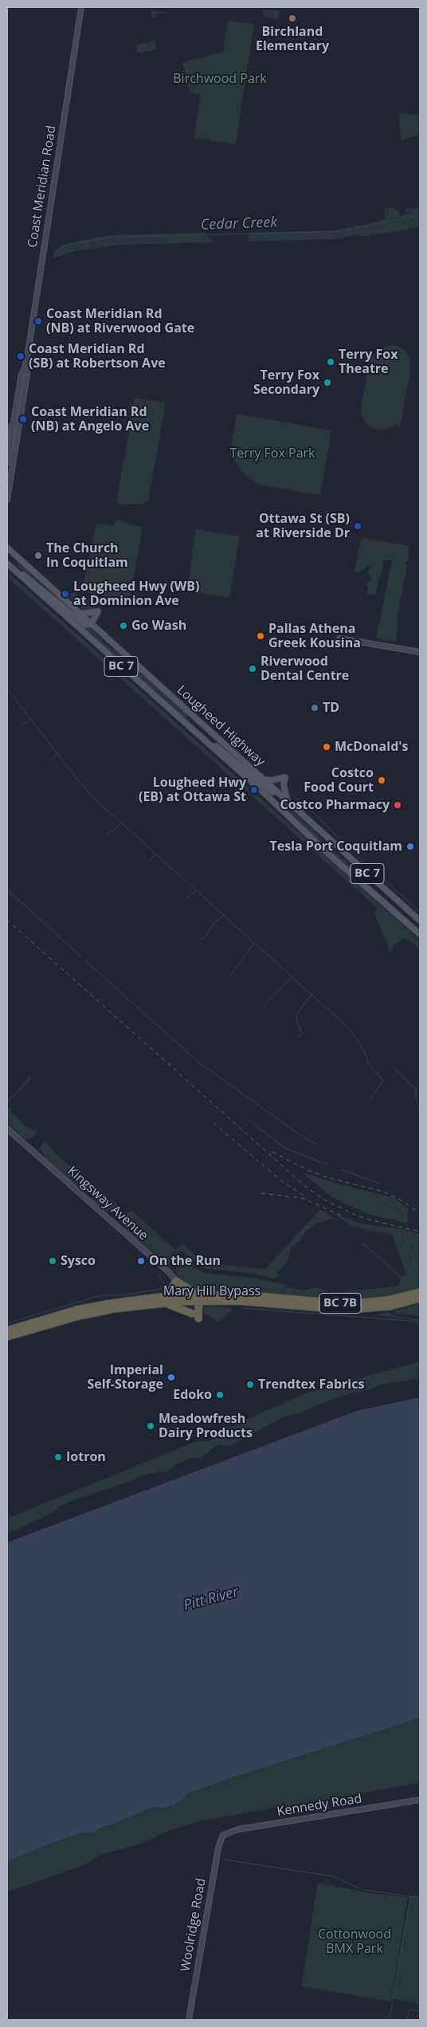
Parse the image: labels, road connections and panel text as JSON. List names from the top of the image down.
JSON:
{
  "streets": {
    "highway": ["Mary Hill Bypass", "BC 7B"],
    "main road": [
      "Coast Meridian Road",
      "BC 7",
      "Lougheed Highway",
      "Kingsway Avenue",
      "Kennedy Road",
      "Woolridge Road"
    ]
  },
  "crossings": [
    ["Kingsway Avenue", "Mary Hill Bypass"],
    ["Kennedy Road", "Woolridge Road"]
  ],
  "water": ["Cedar Creek", "Pitt River"],
  "parks": ["Birchwood Park", "Terry Fox Park", "Cottonwood BMX Park"],
  "places": [
    "Birchland Elementary",
    "Coast Meridian Rd (NB) at Riverwood Gate",
    "Coast Meridian Rd (SB) at Robertson Ave",
    "Terry Fox Theatre",
    "Terry Fox Secondary",
    "Coast Meridian Rd (NB) at Angelo Ave",
    "Ottawa St (SB) at Riverside Dr",
    "The Church In Coquitlam",
    "Lougheed Hwy (WB) at Dominion Ave",
    "Go Wash",
    "Pallas Athena Greek Kousina",
    "Riverwood Dental Centre",
    "TD",
    "McDonald's",
    "Costco Food Court",
    "Lougheed Hwy (EB) at Ottawa St",
    "Costco Pharmacy",
    "Tesla Port Coquitlam",
    "Sysco",
    "On the Run",
    "Imperial Self-Storage",
    "Trendtex Fabrics",
    "Edoko",
    "Meadowfresh Dairy Products",
    "Iotron"
  ]
}
